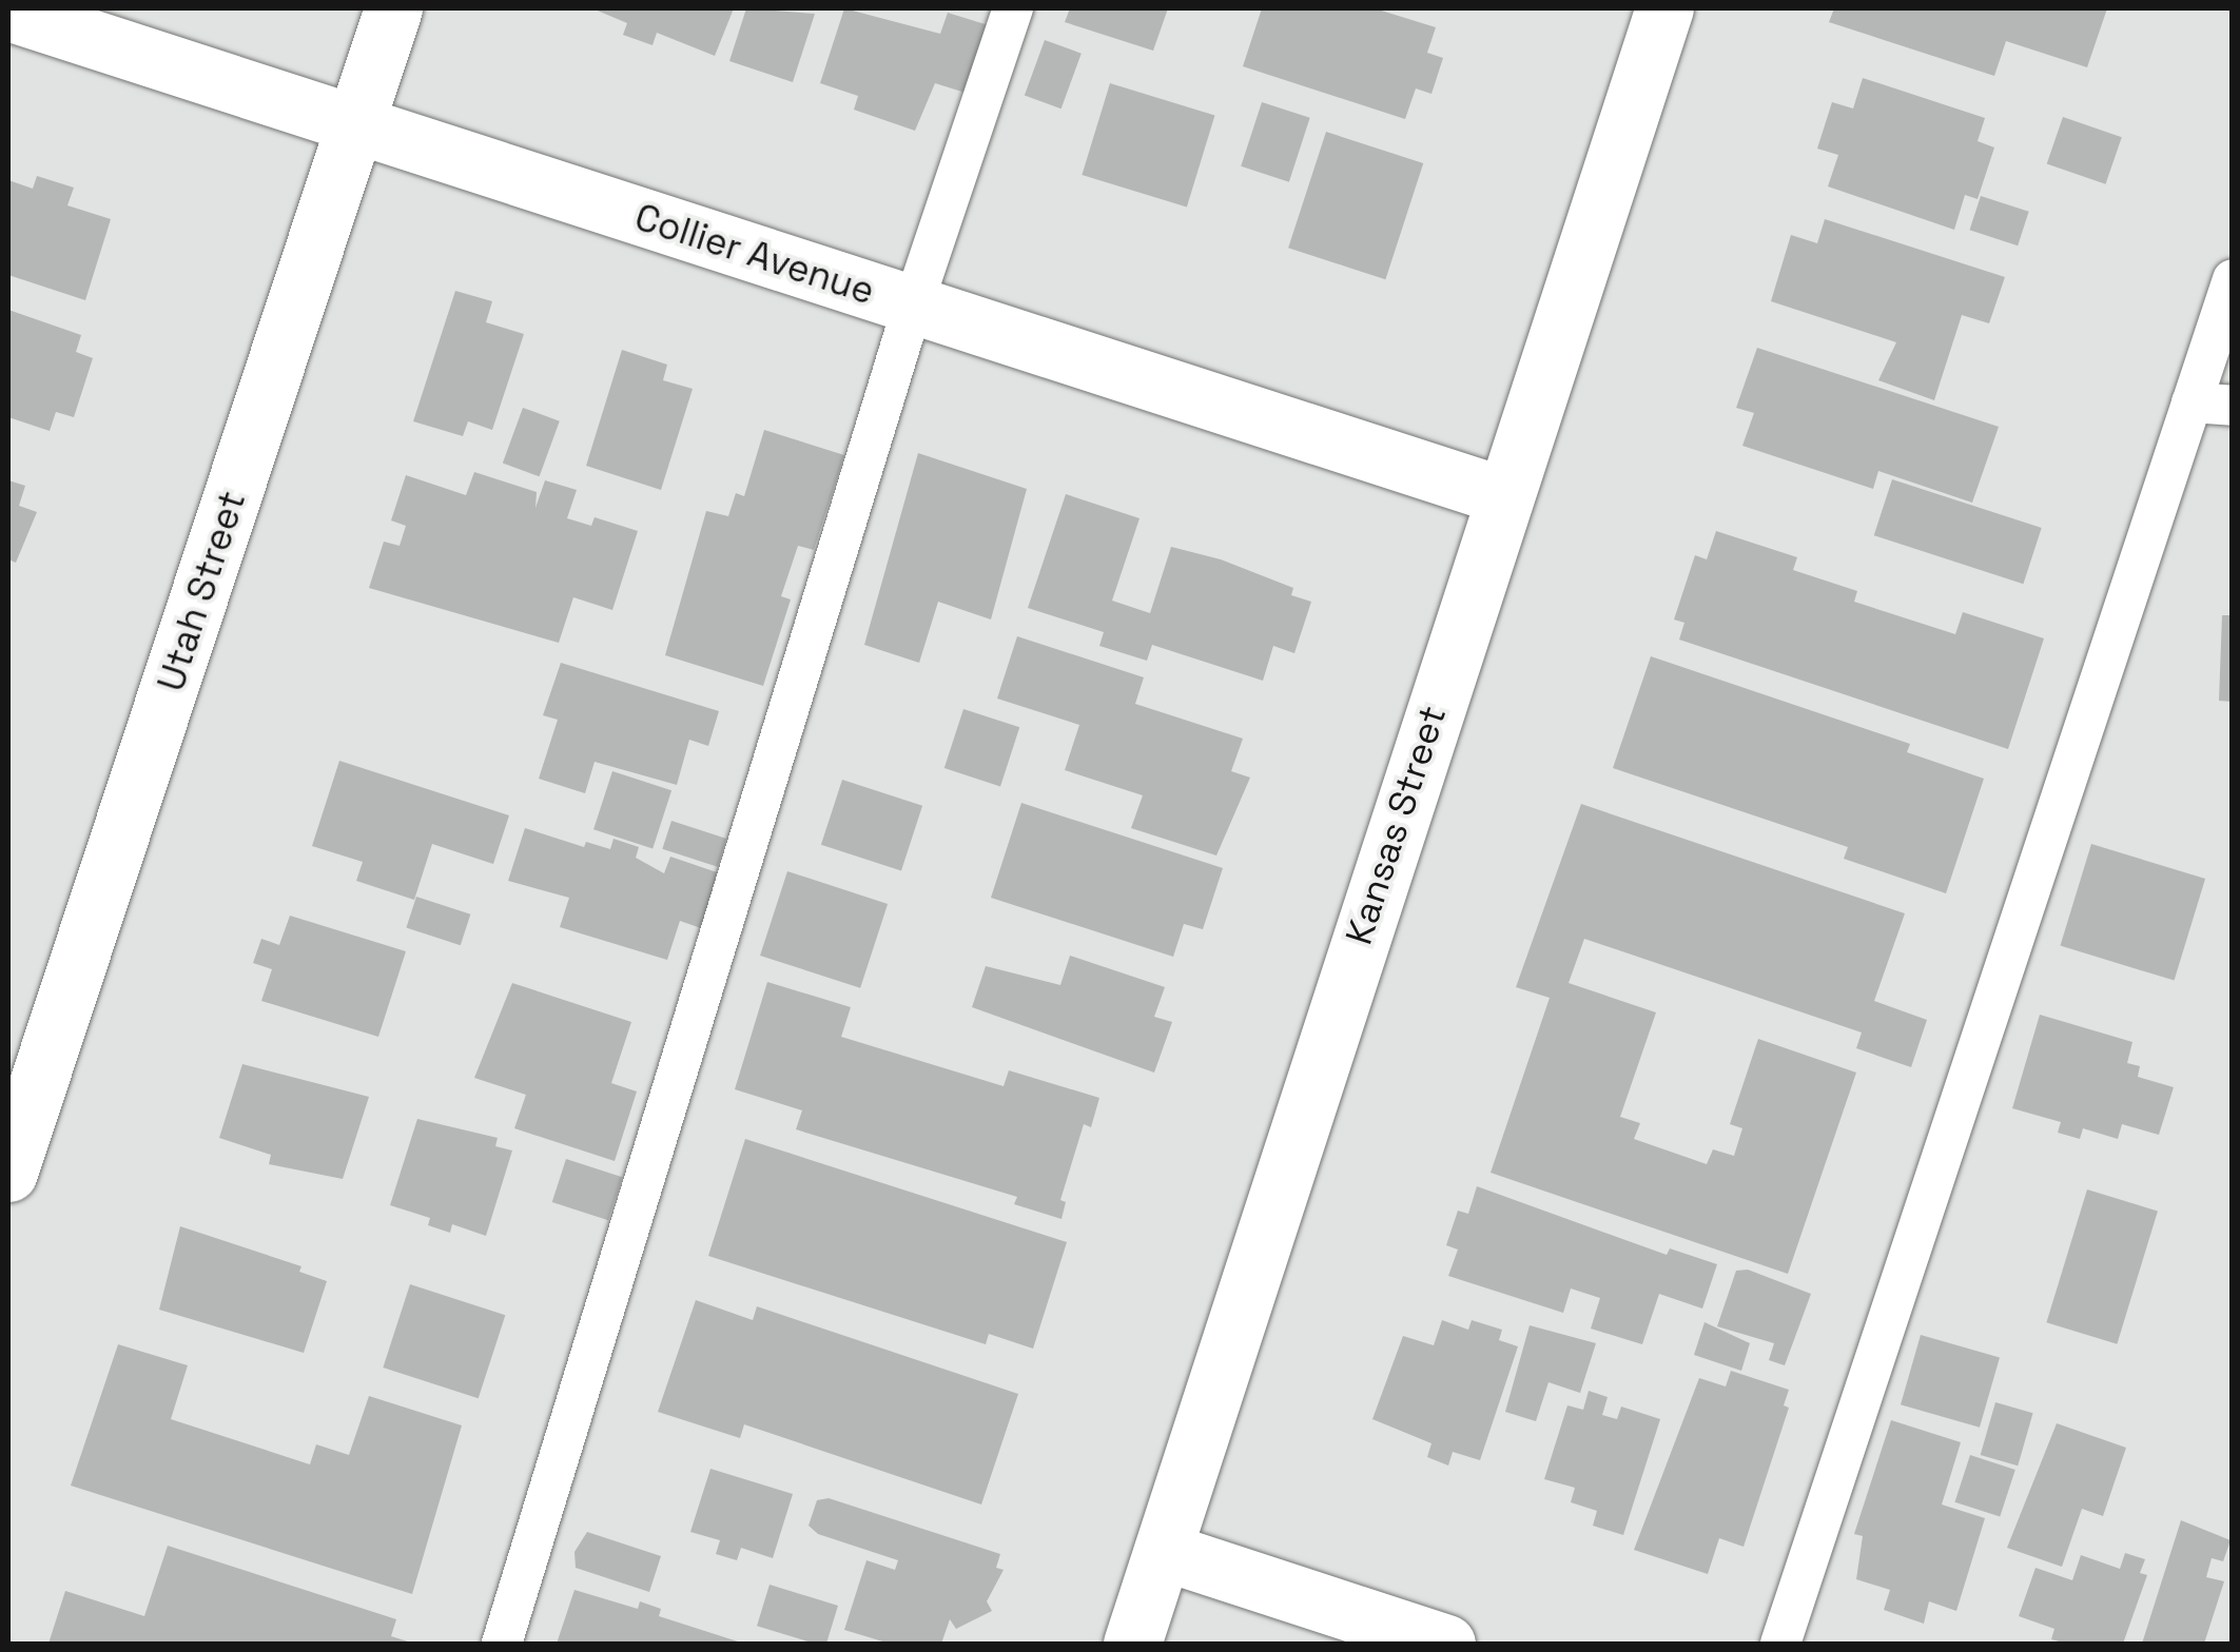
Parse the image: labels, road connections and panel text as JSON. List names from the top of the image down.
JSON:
{
  "streets": {
    "street": ["Collier Avenue", "Utah Street", "Kansas Street"]
  },
  "crossings": [
    ["Collier Avenue", "Utah Street"],
    ["Collier Avenue", "Kansas Street"]
  ]
}
